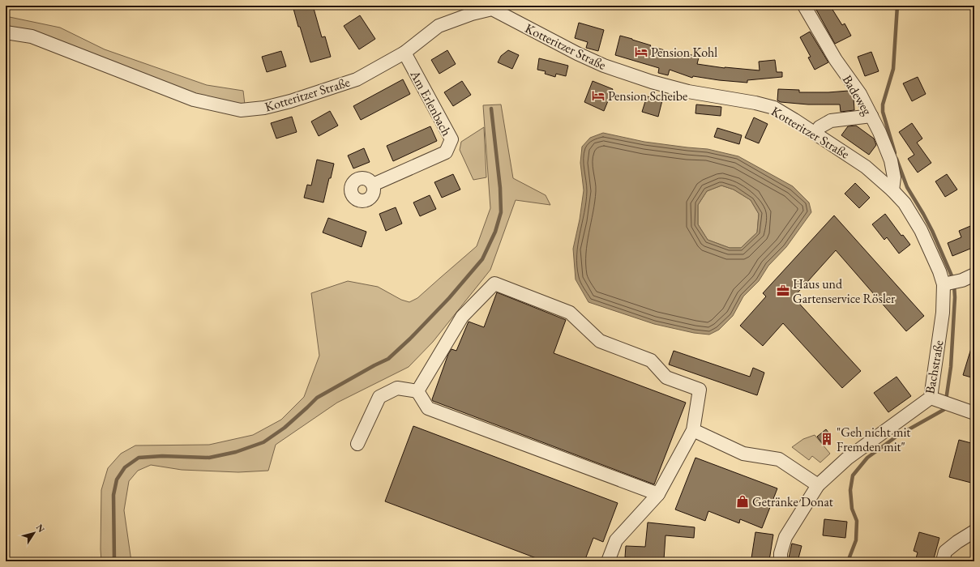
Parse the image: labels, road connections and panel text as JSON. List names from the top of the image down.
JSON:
{
  "streets": {
    "street": [
      "Kotteritzer Straße",
      "Badeweg",
      "Am Erlenbach",
      "Bachstraße"
    ]
  },
  "crossings": [
    ["Kotteritzer Straße", "Badeweg"],
    ["Kotteritzer Straße", "Am Erlenbach"],
    ["Kotteritzer Straße", "Bachstraße"]
  ],
  "places": {
    "hotel": ["Pension Kohl", "Pension Scheibe"],
    "office": ["Haus und Gartenservice Rösler"],
    "building": ["\"Geh nicht mit Fremden mit\""],
    "shop": ["Getränke Donat"]
  },
  "north": "top right"
}
